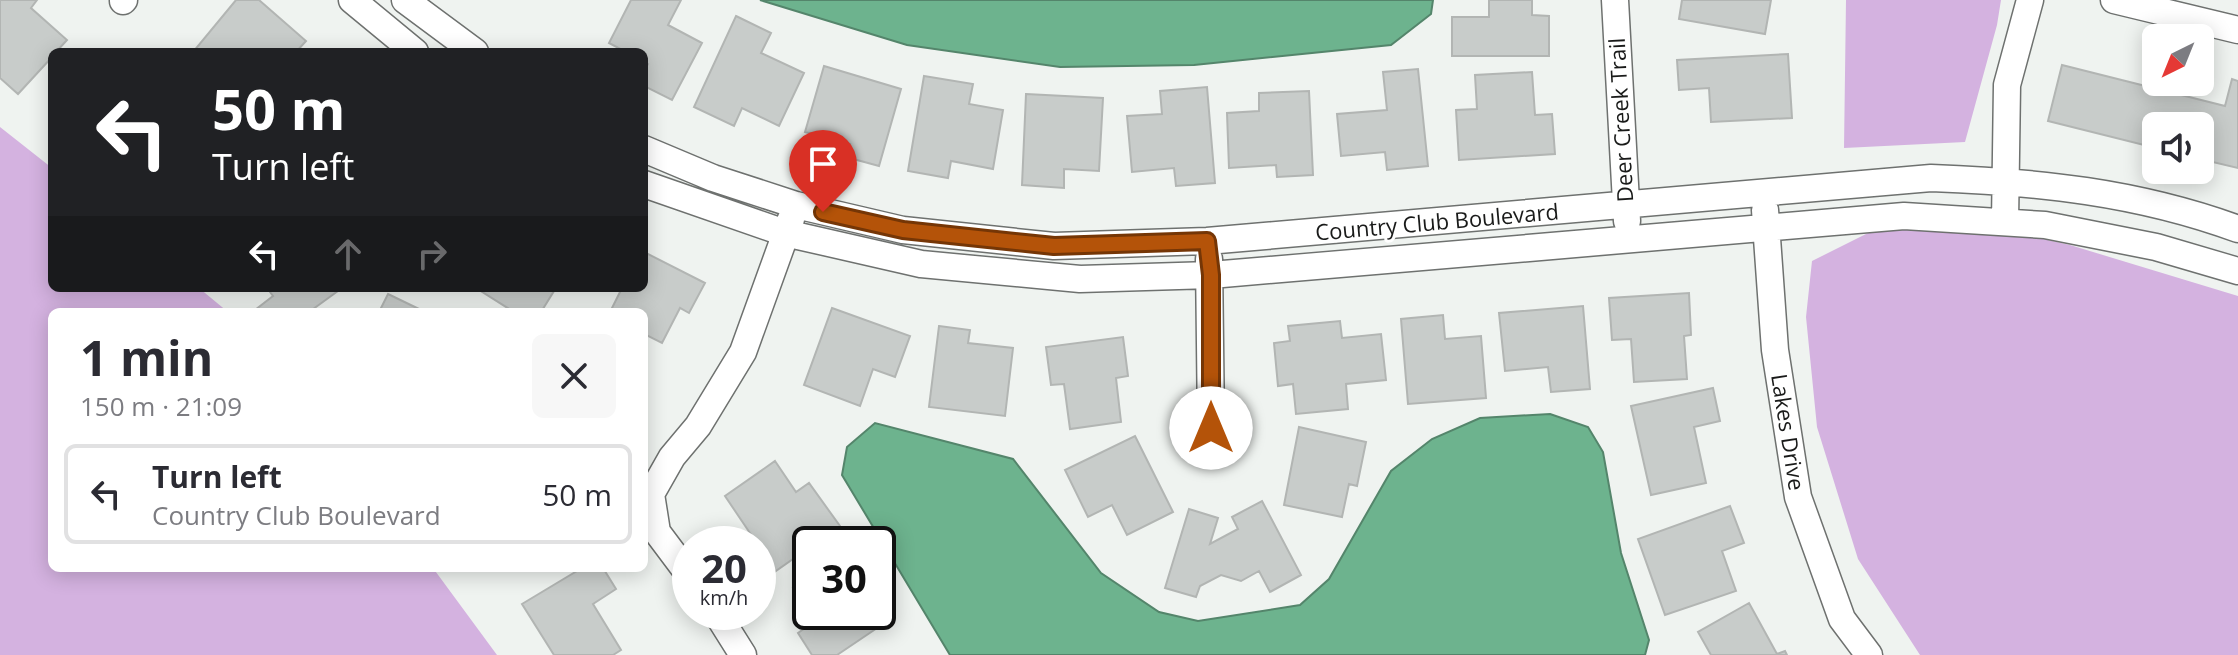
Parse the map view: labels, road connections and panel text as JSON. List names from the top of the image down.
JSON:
{
  "streets": {
    "street": ["Deer Creek Trail", "Country Club Boulevard", "Lakes Drive"]
  },
  "crossings": [
    ["Deer Creek Trail", "Country Club Boulevard"],
    ["Country Club Boulevard", "Lakes Drive"]
  ],
  "north": "bottom left",
  "page": {
    "turn": ["50 m", "Turn left"],
    "heading": ["1 min", "150 m · 21:09"],
    "list": [
      {
        "name": "Turn left",
        "note": "Country Club Boulevard",
        "value": "50 m"
      }
    ],
    "speed": "20 km/h",
    "limit": "30"
  }
}
